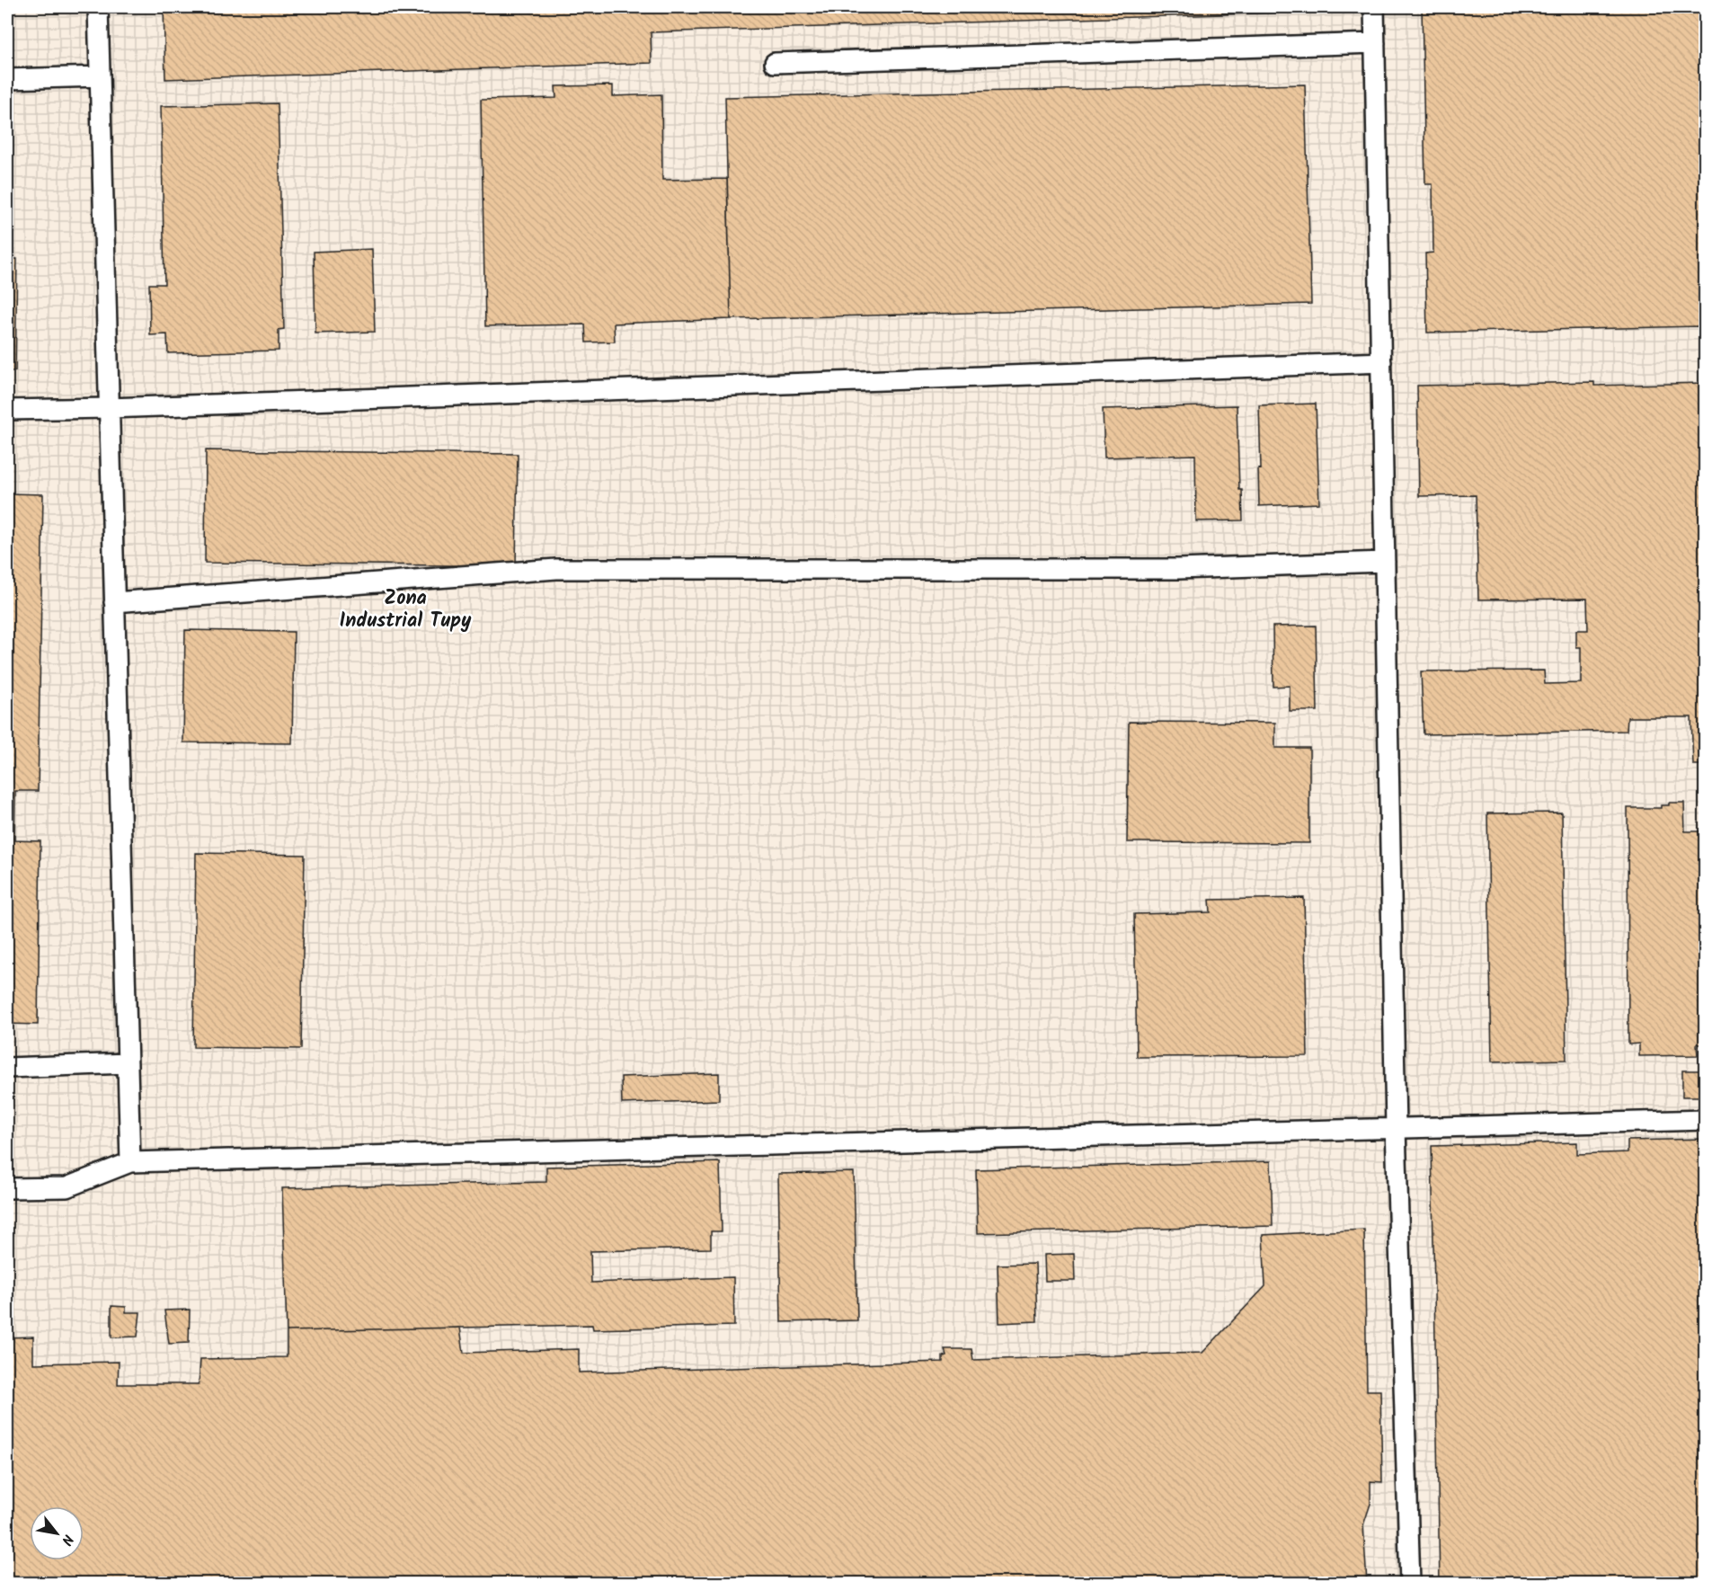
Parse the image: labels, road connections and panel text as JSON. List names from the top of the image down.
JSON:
{
  "districts": ["Zona Industrial Tupy"],
  "north": "bottom right"
}
